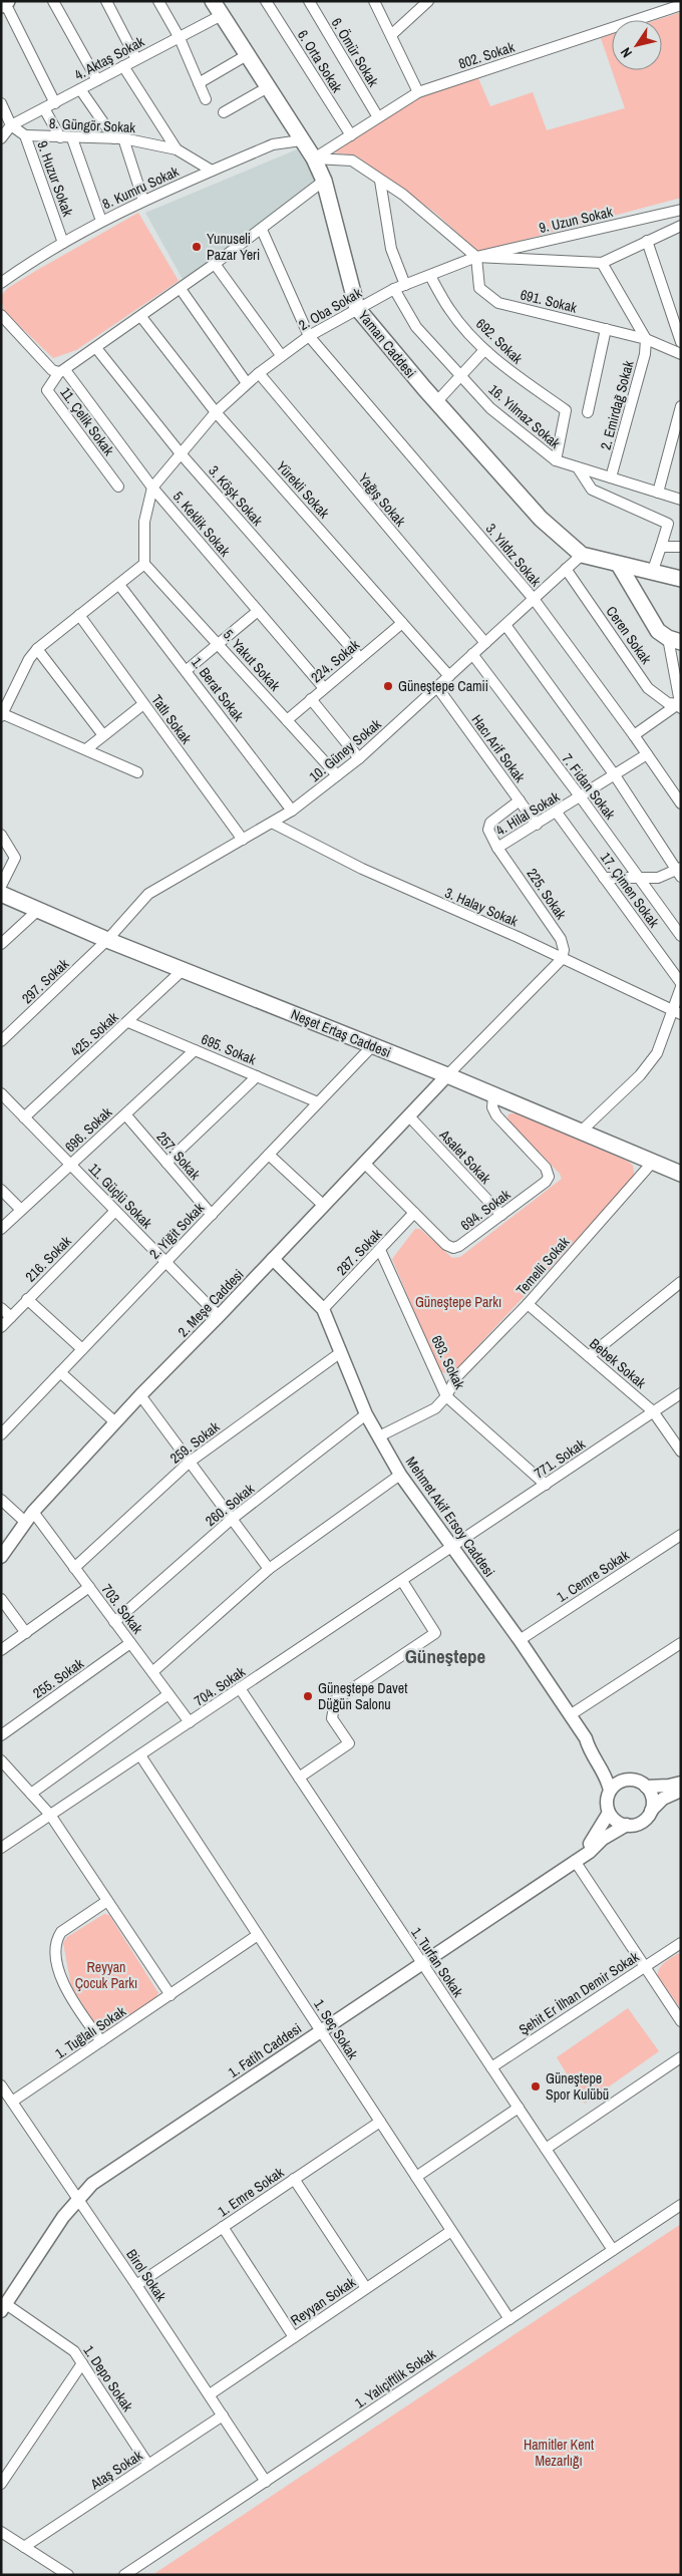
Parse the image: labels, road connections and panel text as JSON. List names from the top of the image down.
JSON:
{
  "streets": {
    "main road": ["Yaman Caddesi", "Neşet Ertaş Caddesi"],
    "street": [
      "6. Ömür Sokak",
      "802. Sokak",
      "4. Aktaş Sokak",
      "6. Orta Sokak",
      "8. Güngör Sokak",
      "9. Huzur Sokak",
      "8. Kumru Sokak",
      "9. Uzun Sokak",
      "691. Sokak",
      "2. Oba Sokak",
      "692. Sokak",
      "2. Emirdağ Sokak",
      "16. Yılmaz Sokak",
      "11. Çelik Sokak",
      "Yürekli Sokak",
      "3. Köşk Sokak",
      "Yağış Sokak",
      "5. Keklik Sokak",
      "3. Yıldız Sokak",
      "Ceren Sokak",
      "5. Yakut Sokak",
      "224. Sokak",
      "1. Berat Sokak",
      "Tatlı Sokak",
      "Hacı Arif Sokak",
      "10. Güney Sokak",
      "7. Fidan Sokak",
      "4. Hilal Sokak",
      "17. Çimen Sokak",
      "225. Sokak",
      "3. Halay Sokak",
      "297. Sokak",
      "425. Sokak",
      "695. Sokak",
      "696. Sokak",
      "257. Sokak",
      "Asalet Sokak",
      "11. Güçlü Sokak",
      "694. Sokak",
      "2. Yiğit Sokak",
      "287. Sokak",
      "216. Sokak",
      "Temelli Sokak",
      "2. Meşe Caddesi",
      "693. Sokak",
      "Bebek Sokak",
      "259. Sokak",
      "771. Sokak",
      "260. Sokak",
      "Mehmet Akif Ersoy Caddesi",
      "1. Cemre Sokak",
      "703. Sokak",
      "255. Sokak",
      "704. Sokak",
      "1. Turfan Sokak",
      "Şehit Er İlhan Demir Sokak",
      "1. Seç Sokak",
      "1. Tuğlalı Sokak",
      "1. Fatih Caddesi",
      "1. Emre Sokak",
      "Birol Sokak",
      "Reyyan Sokak",
      "1. Depo Sokak",
      "1. Yalıçiftlik Sokak",
      "Ataş Sokak"
    ]
  },
  "crossings": [
    ["6. Ömür Sokak", "802. Sokak"],
    ["802. Sokak", "6. Orta Sokak"],
    ["802. Sokak", "Yaman Caddesi"],
    ["4. Aktaş Sokak", "9. Huzur Sokak"],
    ["4. Aktaş Sokak", "Yaman Caddesi"],
    ["8. Güngör Sokak", "9. Huzur Sokak"],
    ["8. Güngör Sokak", "8. Kumru Sokak"],
    ["9. Huzur Sokak", "8. Kumru Sokak"],
    ["8. Kumru Sokak", "Yaman Caddesi"],
    ["9. Uzun Sokak", "691. Sokak"],
    ["9. Uzun Sokak", "2. Oba Sokak"],
    ["691. Sokak", "2. Oba Sokak"],
    ["691. Sokak", "2. Emirdağ Sokak"],
    ["2. Oba Sokak", "692. Sokak"],
    ["2. Oba Sokak", "Yaman Caddesi"],
    ["2. Oba Sokak", "16. Yılmaz Sokak"],
    ["2. Oba Sokak", "Yürekli Sokak"],
    ["2. Oba Sokak", "3. Köşk Sokak"],
    ["2. Oba Sokak", "Yağış Sokak"],
    ["2. Oba Sokak", "5. Keklik Sokak"],
    ["2. Oba Sokak", "3. Yıldız Sokak"],
    ["692. Sokak", "16. Yılmaz Sokak"],
    ["Yaman Caddesi", "10. Güney Sokak"],
    ["2. Emirdağ Sokak", "16. Yılmaz Sokak"],
    ["11. Çelik Sokak", "5. Keklik Sokak"],
    ["Yürekli Sokak", "224. Sokak"],
    ["Yürekli Sokak", "10. Güney Sokak"],
    ["3. Köşk Sokak", "224. Sokak"],
    ["Yağış Sokak", "10. Güney Sokak"],
    ["5. Keklik Sokak", "224. Sokak"],
    ["3. Yıldız Sokak", "10. Güney Sokak"],
    ["3. Yıldız Sokak", "4. Hilal Sokak"],
    ["Ceren Sokak", "10. Güney Sokak"],
    ["5. Yakut Sokak", "224. Sokak"],
    ["5. Yakut Sokak", "10. Güney Sokak"],
    ["1. Berat Sokak", "10. Güney Sokak"],
    ["Tatlı Sokak", "10. Güney Sokak"],
    ["Hacı Arif Sokak", "10. Güney Sokak"],
    ["Hacı Arif Sokak", "4. Hilal Sokak"],
    ["Hacı Arif Sokak", "225. Sokak"],
    ["10. Güney Sokak", "7. Fidan Sokak"],
    ["10. Güney Sokak", "3. Halay Sokak"],
    ["10. Güney Sokak", "297. Sokak"],
    ["10. Güney Sokak", "Neşet Ertaş Caddesi"],
    ["7. Fidan Sokak", "4. Hilal Sokak"],
    ["4. Hilal Sokak", "17. Çimen Sokak"],
    ["4. Hilal Sokak", "225. Sokak"],
    ["225. Sokak", "3. Halay Sokak"],
    ["297. Sokak", "Neşet Ertaş Caddesi"],
    ["Neşet Ertaş Caddesi", "425. Sokak"],
    ["Neşet Ertaş Caddesi", "694. Sokak"],
    ["Neşet Ertaş Caddesi", "2. Yiğit Sokak"],
    ["Neşet Ertaş Caddesi", "Temelli Sokak"],
    ["Neşet Ertaş Caddesi", "2. Meşe Caddesi"],
    ["425. Sokak", "695. Sokak"],
    ["425. Sokak", "11. Güçlü Sokak"],
    ["695. Sokak", "696. Sokak"],
    ["695. Sokak", "2. Yiğit Sokak"],
    ["696. Sokak", "257. Sokak"],
    ["696. Sokak", "11. Güçlü Sokak"],
    ["257. Sokak", "2. Yiğit Sokak"],
    ["Asalet Sokak", "694. Sokak"],
    ["Asalet Sokak", "2. Meşe Caddesi"],
    ["11. Güçlü Sokak", "2. Yiğit Sokak"],
    ["11. Güçlü Sokak", "216. Sokak"],
    ["11. Güçlü Sokak", "2. Meşe Caddesi"],
    ["694. Sokak", "287. Sokak"],
    ["694. Sokak", "2. Meşe Caddesi"],
    ["287. Sokak", "693. Sokak"],
    ["287. Sokak", "Mehmet Akif Ersoy Caddesi"],
    ["Temelli Sokak", "693. Sokak"],
    ["Temelli Sokak", "Bebek Sokak"],
    ["Temelli Sokak", "Mehmet Akif Ersoy Caddesi"],
    ["2. Meşe Caddesi", "Mehmet Akif Ersoy Caddesi"],
    ["2. Meşe Caddesi", "703. Sokak"],
    ["693. Sokak", "771. Sokak"],
    ["Bebek Sokak", "771. Sokak"],
    ["259. Sokak", "Mehmet Akif Ersoy Caddesi"],
    ["259. Sokak", "703. Sokak"],
    ["771. Sokak", "Mehmet Akif Ersoy Caddesi"],
    ["771. Sokak", "704. Sokak"],
    ["260. Sokak", "Mehmet Akif Ersoy Caddesi"],
    ["260. Sokak", "703. Sokak"],
    ["Mehmet Akif Ersoy Caddesi", "1. Cemre Sokak"],
    ["Mehmet Akif Ersoy Caddesi", "704. Sokak"],
    ["Mehmet Akif Ersoy Caddesi", "1. Fatih Caddesi"],
    ["703. Sokak", "255. Sokak"],
    ["703. Sokak", "704. Sokak"],
    ["704. Sokak", "1. Turfan Sokak"],
    ["704. Sokak", "1. Seç Sokak"],
    ["1. Turfan Sokak", "Şehit Er İlhan Demir Sokak"],
    ["1. Turfan Sokak", "1. Fatih Caddesi"],
    ["1. Turfan Sokak", "1. Yalıçiftlik Sokak"],
    ["1. Seç Sokak", "1. Tuğlalı Sokak"],
    ["1. Seç Sokak", "1. Fatih Caddesi"],
    ["1. Seç Sokak", "1. Emre Sokak"],
    ["1. Seç Sokak", "Reyyan Sokak"],
    ["1. Seç Sokak", "1. Yalıçiftlik Sokak"],
    ["1. Tuğlalı Sokak", "Birol Sokak"],
    ["1. Fatih Caddesi", "Birol Sokak"],
    ["1. Fatih Caddesi", "1. Depo Sokak"],
    ["1. Emre Sokak", "Birol Sokak"],
    ["Birol Sokak", "Reyyan Sokak"],
    ["Birol Sokak", "1. Yalıçiftlik Sokak"],
    ["Birol Sokak", "Ataş Sokak"],
    ["1. Depo Sokak", "Ataş Sokak"]
  ],
  "districts": ["Güneştepe"],
  "parks": ["Güneştepe Parkı", "Reyyan Çocuk Parkı", "Hamitler Kent Mezarlığı"],
  "places": [
    "Yunuseli Pazar Yeri",
    "Güneştepe Camii",
    "Güneştepe Davet Düğün Salonu",
    "Güneştepe Spor Kulübü"
  ],
  "north": "bottom left"
}
